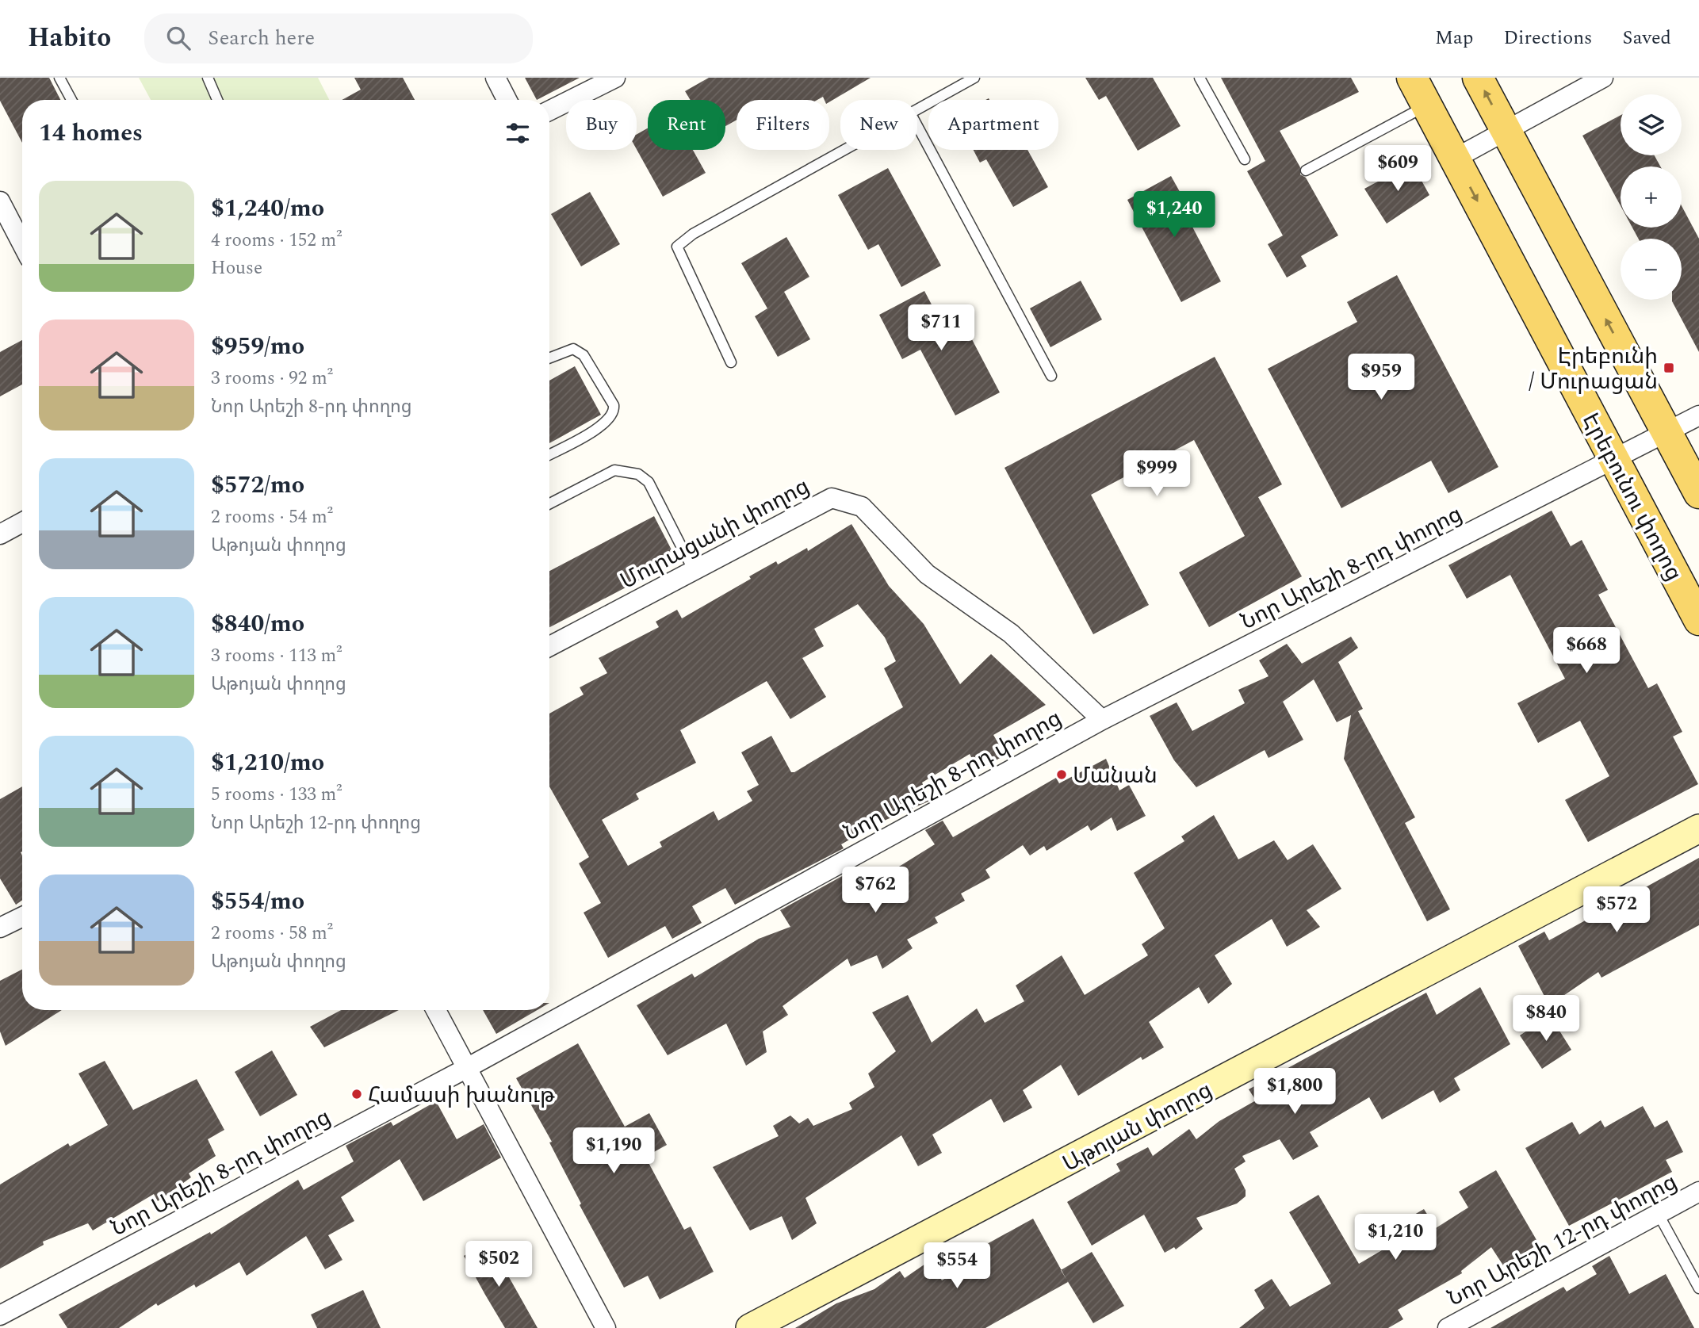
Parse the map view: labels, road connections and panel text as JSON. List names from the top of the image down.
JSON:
{
  "streets": {
    "main road": ["Էրեբունու փողոց", "Աթոյան փողոց"],
    "street": ["Մուրացանի փողոց", "Նոր Արեշի 8-րդ փողոց", "Նոր Արեշի 12-րդ փողոց"]
  },
  "crossings": [
    ["Էրեբունու փողոց", "Նոր Արեշի 8-րդ փողոց"],
    ["Մուրացանի փողոց", "Նոր Արեշի 8-րդ փողոց"]
  ],
  "places": {
    "transit": ["Էրեբունի / Մուրացան"],
    "other": ["Մանան", "Համասի խանութ"]
  },
  "page": {
    "header": "Habito",
    "search": "Search here",
    "nav": ["Map", "Directions", "Saved"],
    "map_buttons": ["+", "−"],
    "chip": [
      "Buy",
      "Rent",
      "Filters",
      "New",
      "Apartment"
    ],
    "heading": "14 homes",
    "price": [
      "$609",
      "$1,240",
      "$711",
      "$959",
      "$999",
      "$668",
      "$762",
      "$572",
      "$840",
      "$1,800",
      "$1,190",
      "$1,210",
      "$502",
      "$554"
    ],
    "list": [
      {
        "name": "$1,240/mo",
        "note": "4 rooms · 152 m² · House"
      },
      {
        "name": "$959/mo",
        "note": "3 rooms · 92 m² · Նոր Արեշի 8-րդ փողոց"
      },
      {
        "name": "$572/mo",
        "note": "2 rooms · 54 m² · Աթոյան փողոց"
      },
      {
        "name": "$840/mo",
        "note": "3 rooms · 113 m² · Աթոյան փողոց"
      },
      {
        "name": "$1,210/mo",
        "note": "5 rooms · 133 m² · Նոր Արեշի 12-րդ փողոց"
      },
      {
        "name": "$554/mo",
        "note": "2 rooms · 58 m² · Աթոյան փողոց"
      }
    ]
  }
}
